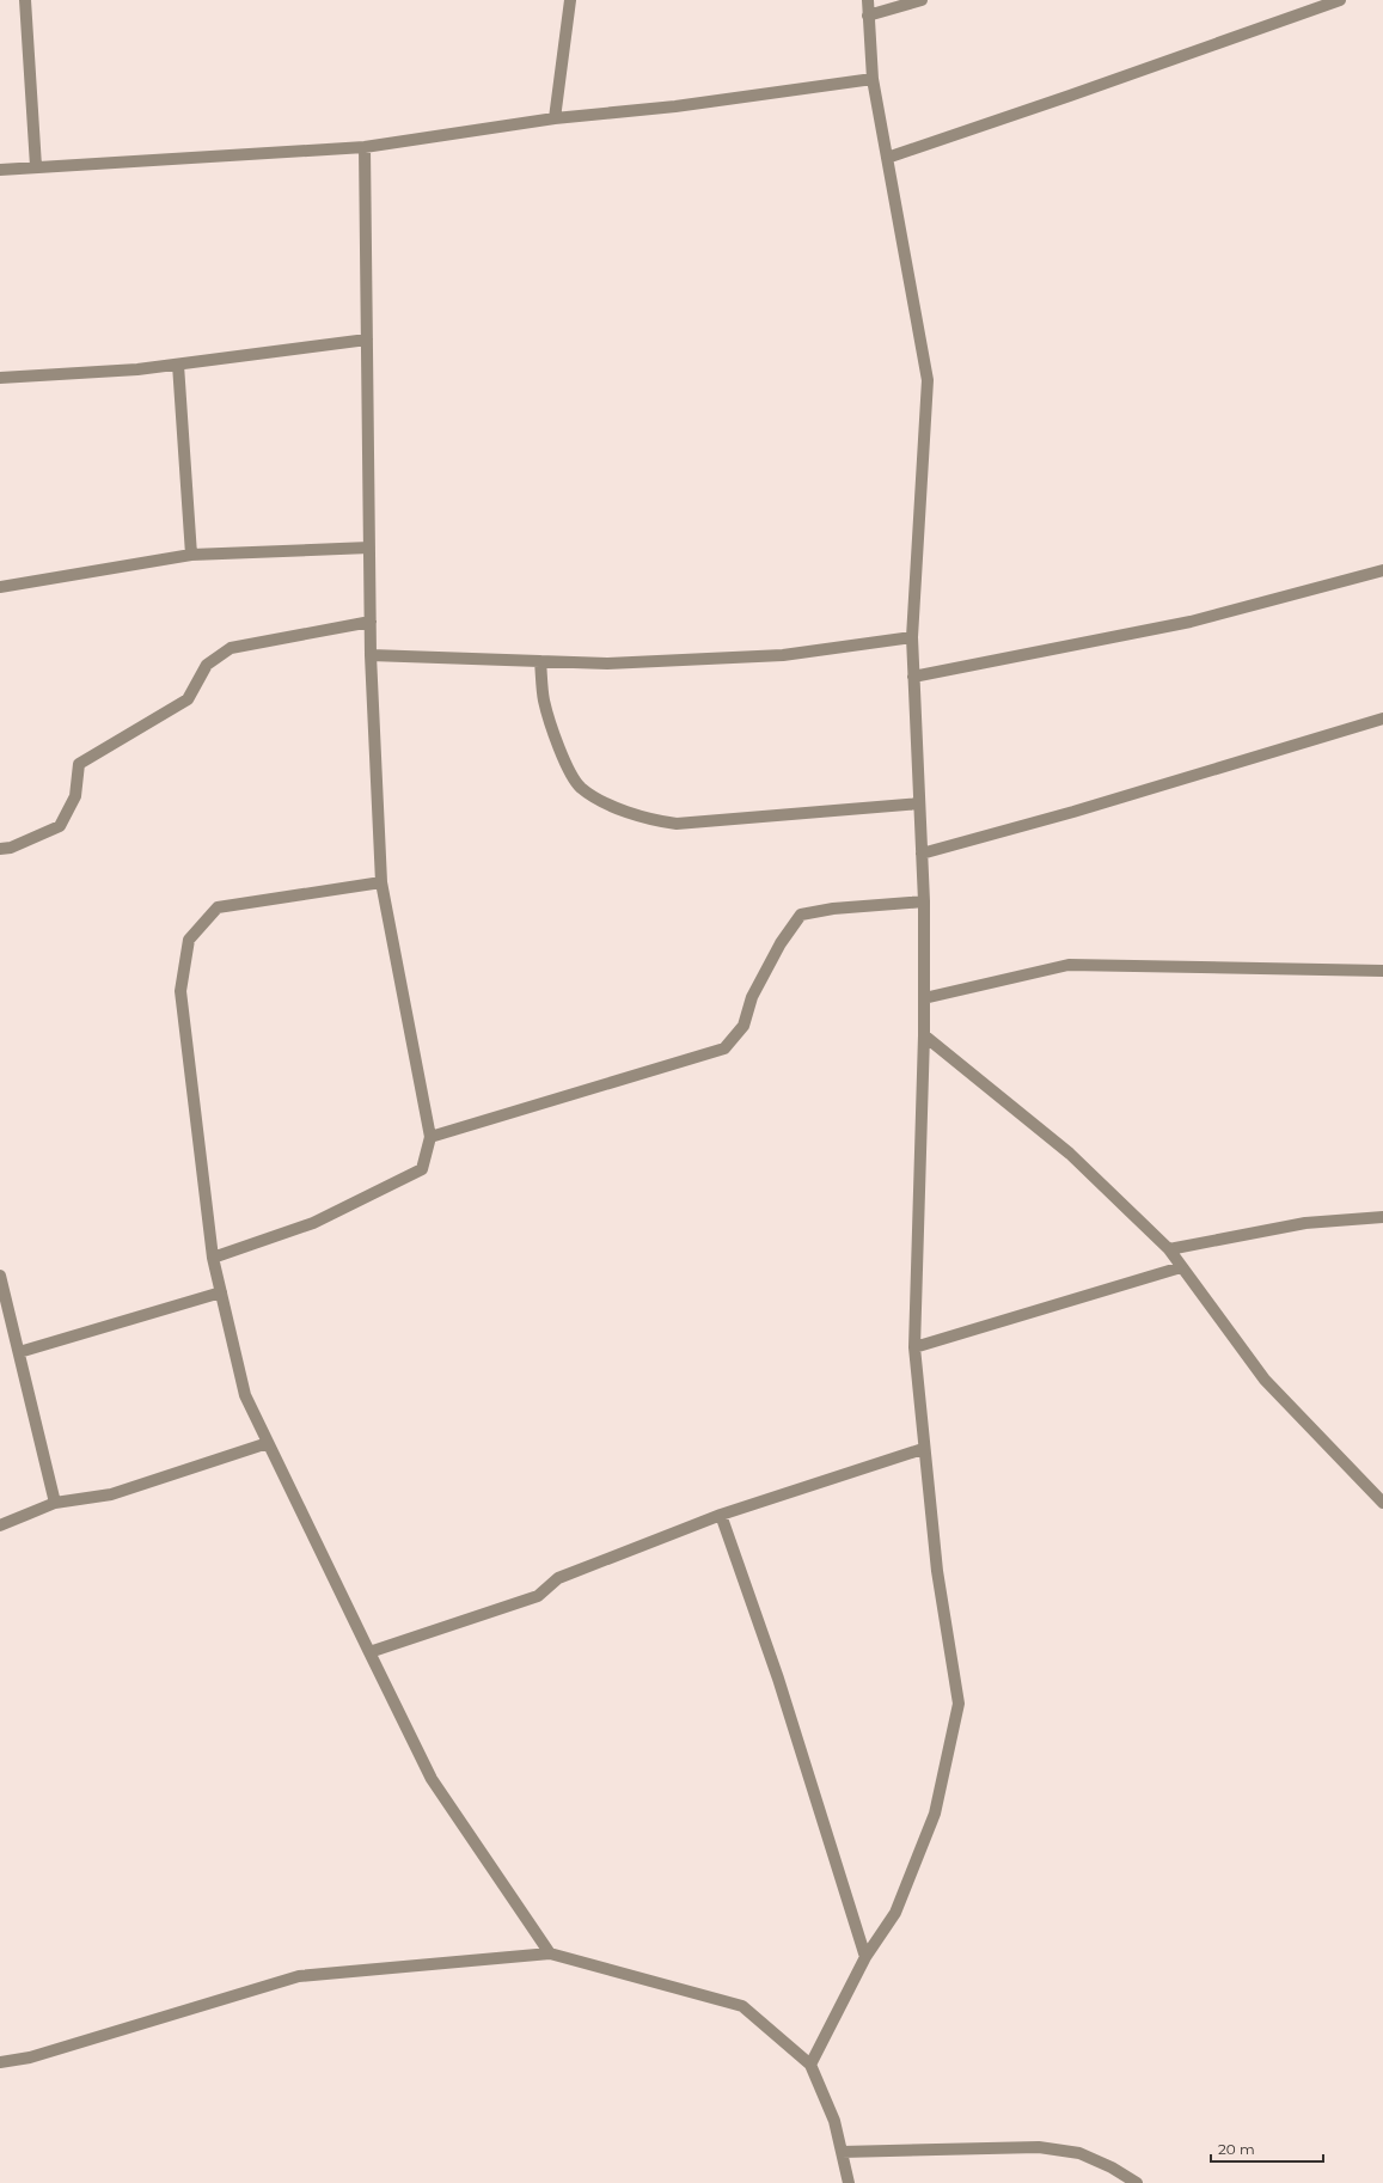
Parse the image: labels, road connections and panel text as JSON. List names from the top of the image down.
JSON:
{
  "scale_bar": "20 m"
}
